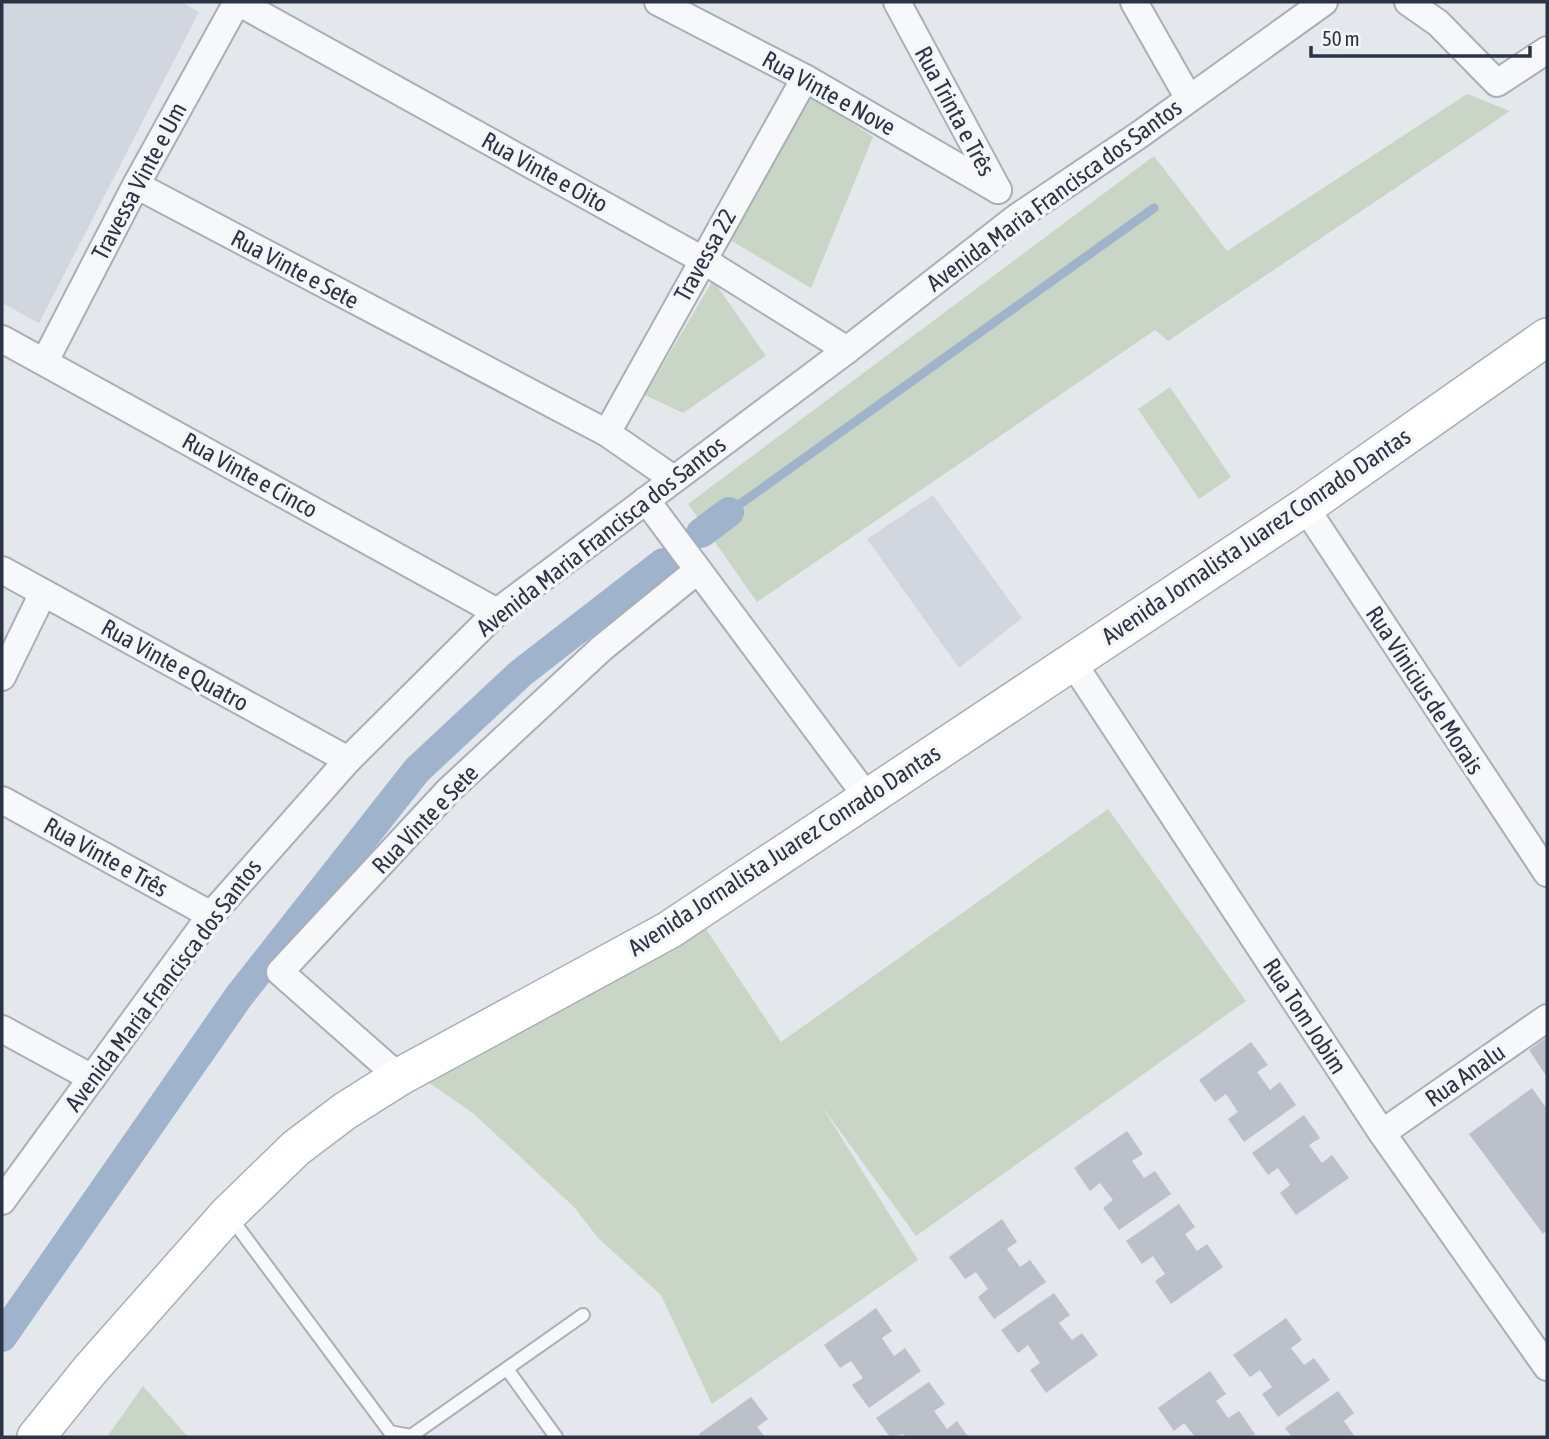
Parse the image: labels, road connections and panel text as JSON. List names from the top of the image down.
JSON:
{
  "streets": {
    "main road": ["Avenida Jornalista Juarez Conrado Dantas"],
    "street": [
      "Rua Vinte e Nove",
      "Rua Trinta e Três",
      "Rua Vinte e Oito",
      "Travessa Vinte e Um",
      "Avenida Maria Francisca dos Santos",
      "Travessa 22",
      "Rua Vinte e Sete",
      "Rua Vinte e Cinco",
      "Rua Vinte e Quatro",
      "Rua Vinicius de Morais",
      "Rua Vinte e Três",
      "Rua Tom Jobim",
      "Rua Analu"
    ]
  },
  "crossings": [
    ["Rua Vinte e Nove", "Rua Trinta e Três"],
    ["Rua Vinte e Nove", "Travessa 22"],
    ["Rua Trinta e Três", "Avenida Maria Francisca dos Santos"],
    ["Rua Vinte e Oito", "Travessa Vinte e Um"],
    ["Rua Vinte e Oito", "Avenida Maria Francisca dos Santos"],
    ["Rua Vinte e Oito", "Travessa 22"],
    ["Travessa Vinte e Um", "Rua Vinte e Sete"],
    ["Travessa Vinte e Um", "Rua Vinte e Cinco"],
    ["Avenida Maria Francisca dos Santos", "Rua Vinte e Sete"],
    ["Avenida Maria Francisca dos Santos", "Rua Vinte e Cinco"],
    ["Avenida Maria Francisca dos Santos", "Rua Vinte e Quatro"],
    ["Avenida Maria Francisca dos Santos", "Rua Vinte e Três"],
    ["Travessa 22", "Rua Vinte e Sete"],
    ["Rua Vinte e Sete", "Avenida Jornalista Juarez Conrado Dantas"],
    ["Avenida Jornalista Juarez Conrado Dantas", "Rua Vinicius de Morais"],
    ["Avenida Jornalista Juarez Conrado Dantas", "Rua Tom Jobim"],
    ["Rua Tom Jobim", "Rua Analu"]
  ],
  "scale_bar": "50 m"
}
